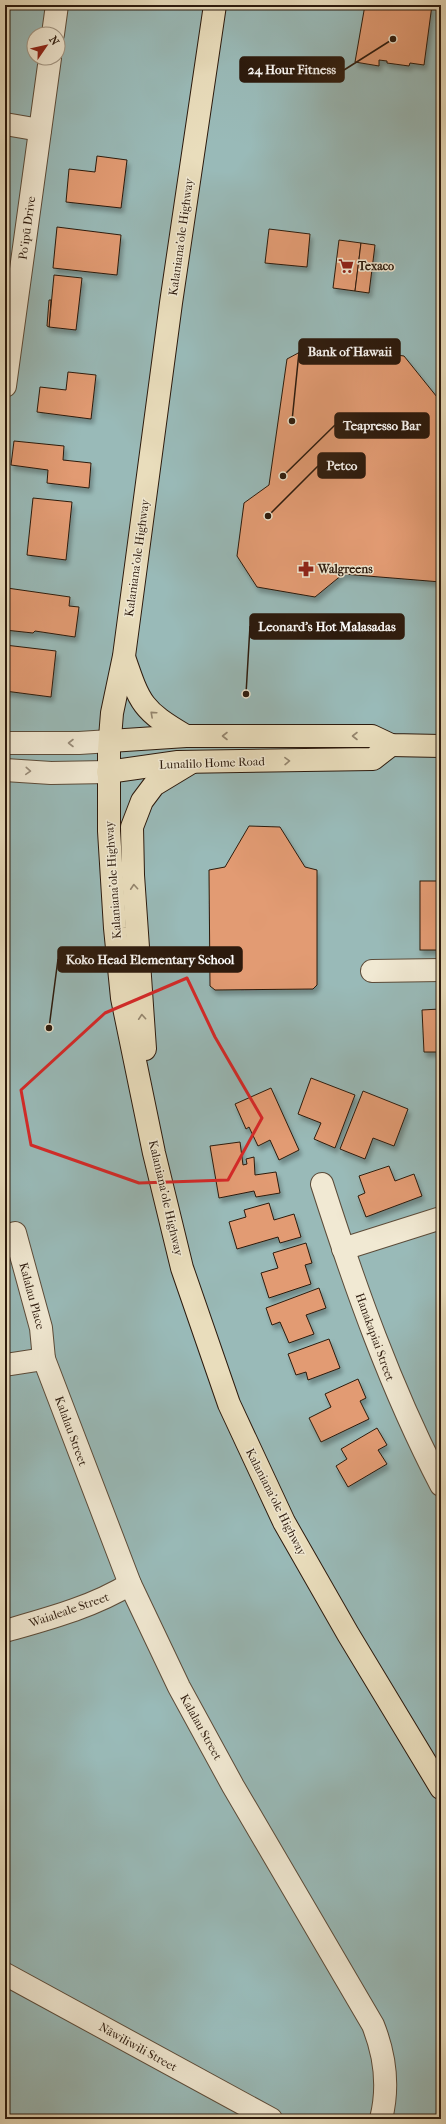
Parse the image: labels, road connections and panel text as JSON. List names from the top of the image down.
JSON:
{
  "streets": {
    "main road": ["Kalaniana’ole Highway", "Lunalilo Home Road"],
    "street": [
      "Po‘ipū Drive",
      "Kalalau Place",
      "Hanakapiai Street",
      "Kalalau Street",
      "Waialeale Street",
      "Nāwiliwili Street"
    ]
  },
  "crossings": [
    ["Kalaniana’ole Highway", "Lunalilo Home Road"],
    ["Kalalau Place", "Kalalau Street"],
    ["Kalalau Street", "Waialeale Street"]
  ],
  "places": {
    "other": [
      "24 Hour Fitness",
      "Bank of Hawaii",
      "Teapresso Bar",
      "Petco",
      "Leonard’s Hot Malasadas",
      "Koko Head Elementary School"
    ],
    "supermarket": ["Texaco"],
    "pharmacy": ["Walgreens"]
  },
  "north": "top right"
}
